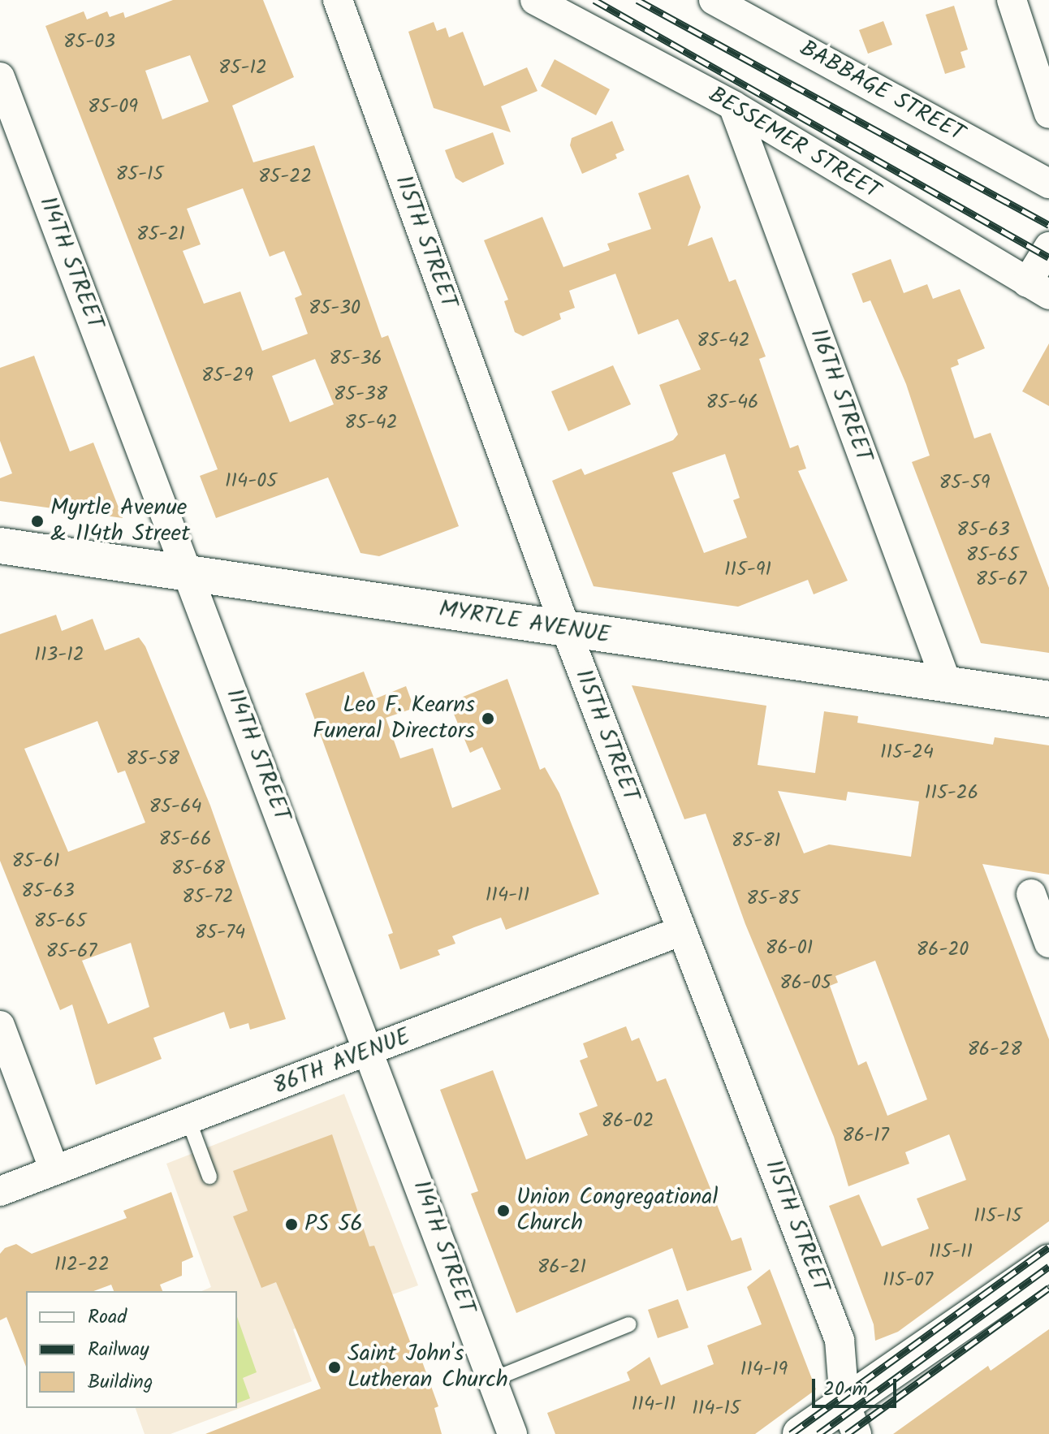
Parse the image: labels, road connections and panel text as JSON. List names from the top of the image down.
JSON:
{
  "streets": {
    "main road": ["MYRTLE AVENUE"],
    "street": [
      "BABBAGE STREET",
      "BESSEMER STREET",
      "115TH STREET",
      "114TH STREET",
      "116TH STREET",
      "86TH AVENUE"
    ]
  },
  "crossings": [
    ["BESSEMER STREET", "116TH STREET"],
    ["115TH STREET", "MYRTLE AVENUE"],
    ["115TH STREET", "86TH AVENUE"],
    ["114TH STREET", "MYRTLE AVENUE"],
    ["114TH STREET", "86TH AVENUE"],
    ["116TH STREET", "MYRTLE AVENUE"]
  ],
  "places": [
    "Myrtle Avenue & 114th Street",
    "Leo F. Kearns Funeral Directors",
    "Union Congregational Church",
    "PS 56",
    "Saint John's Lutheran Church"
  ],
  "house_numbers": [
    "85-03",
    "85-12",
    "85-09",
    "85-15",
    "85-22",
    "85-21",
    "85-30",
    "85-42",
    "85-36",
    "85-29",
    "85-38",
    "85-46",
    "85-42",
    "114-05",
    "85-59",
    "85-63",
    "85-65",
    "115-91",
    "85-67",
    "113-12",
    "115-24",
    "85-58",
    "115-26",
    "85-64",
    "85-66",
    "85-81",
    "85-61",
    "85-68",
    "85-63",
    "114-11",
    "85-72",
    "85-85",
    "85-65",
    "85-74",
    "86-01",
    "86-20",
    "85-67",
    "86-05",
    "86-28",
    "86-02",
    "86-17",
    "115-15",
    "115-11",
    "112-22",
    "86-21",
    "115-07",
    "114-19",
    "114-11",
    "114-15"
  ],
  "legend": ["Road", "Railway", "Building"],
  "scale_bar": "20 m"
}
